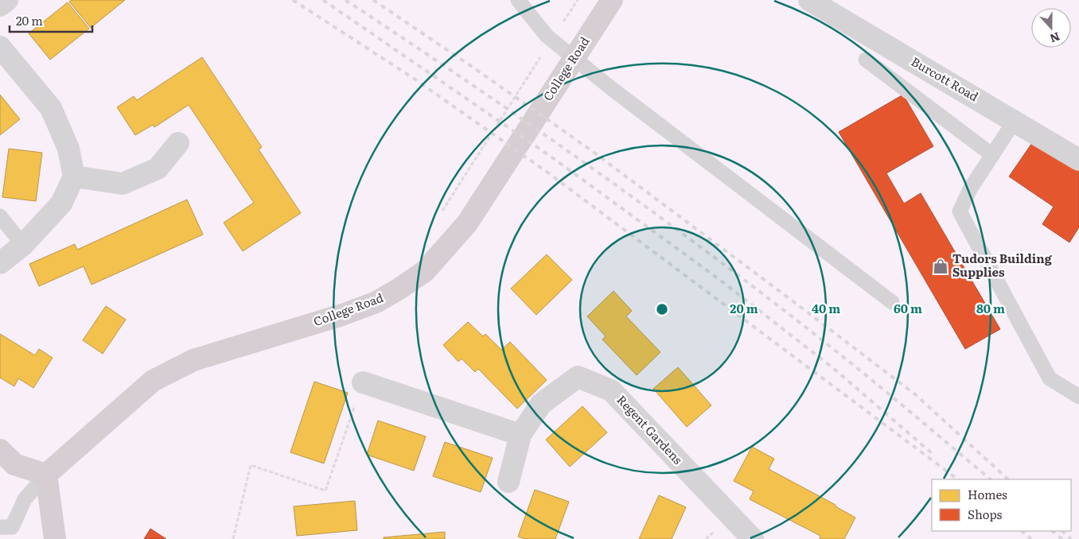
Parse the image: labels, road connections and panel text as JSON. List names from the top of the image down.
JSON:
{
  "streets": {
    "street": ["College Road", "Burcott Road", "Regent Gardens"]
  },
  "places": {
    "shop": ["Tudors Building Supplies"]
  },
  "legend": ["Homes", "Shops"],
  "scale_bar": "20 m",
  "north": "bottom",
  "rings": [
    "20 m",
    "40 m",
    "60 m",
    "80 m"
  ]
}
